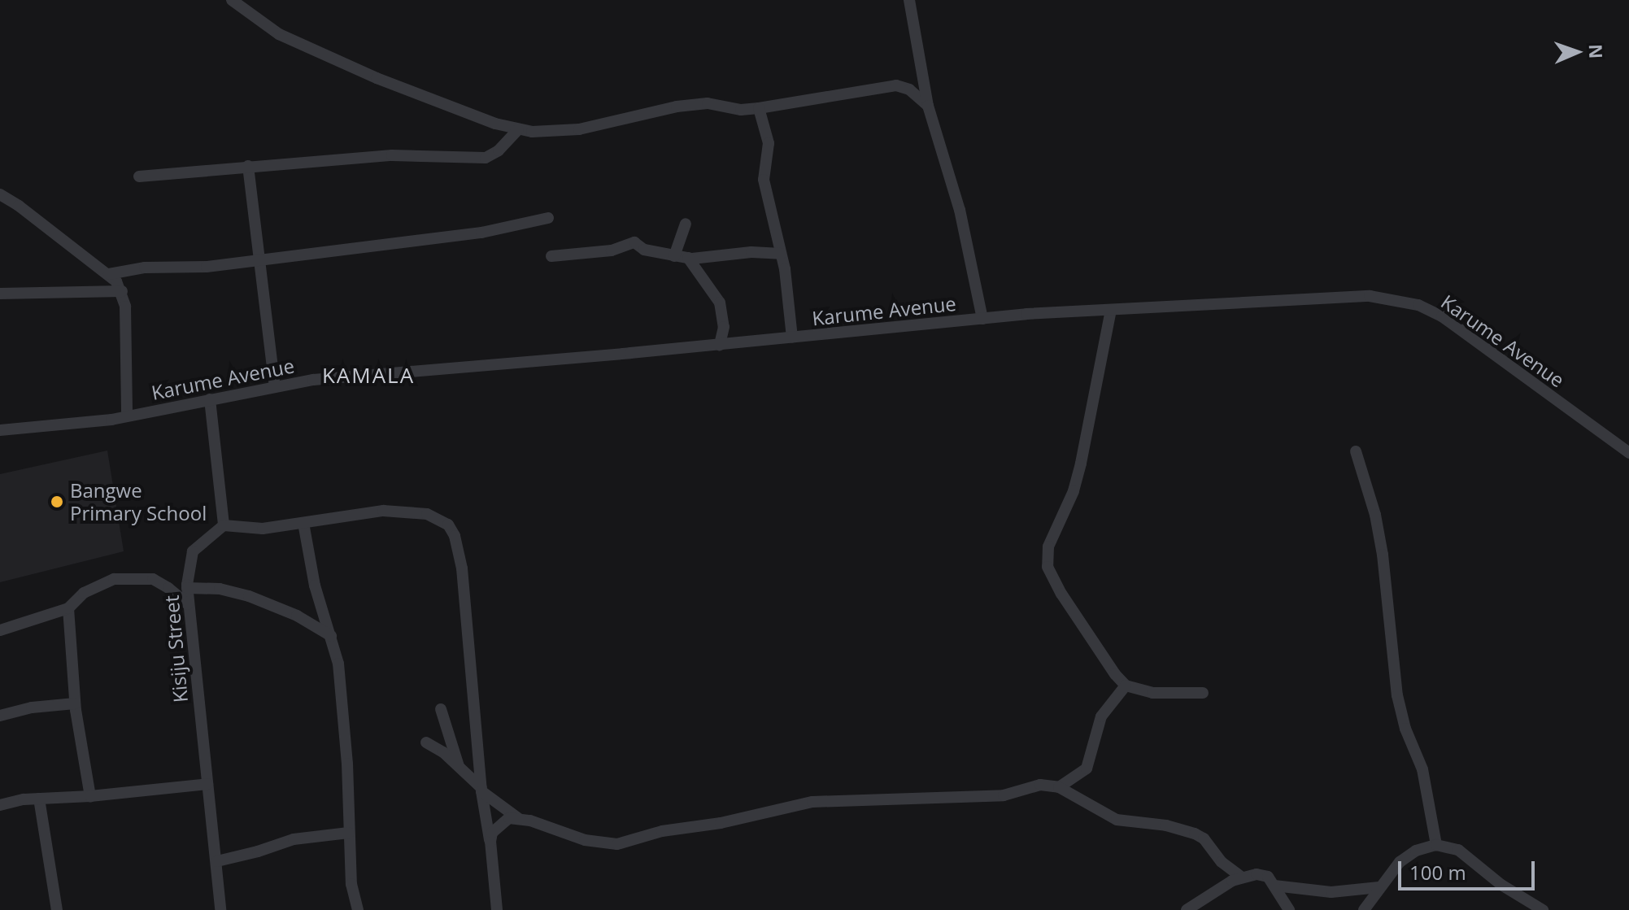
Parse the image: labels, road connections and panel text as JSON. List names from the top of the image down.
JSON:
{
  "streets": {
    "street": ["Karume Avenue", "Kisiju Street"]
  },
  "districts": ["KAMALA"],
  "places": ["Bangwe Primary School"],
  "scale_bar": "100 m",
  "north": "right"
}
